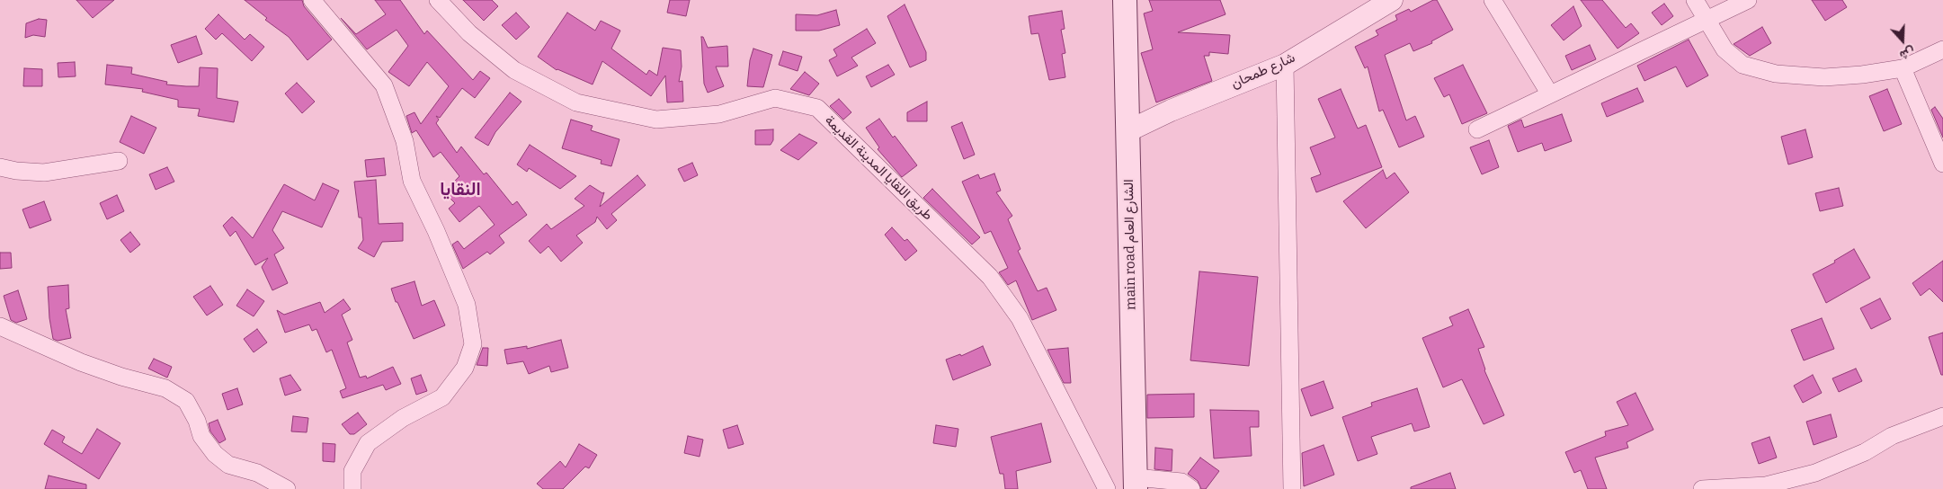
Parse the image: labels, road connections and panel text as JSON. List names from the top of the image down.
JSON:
{
  "streets": {
    "main road": ["main road الشارع العام"],
    "street": ["شارع طمحان", "طريق اللقايا المدينة القديمة"]
  },
  "crossings": [
    ["شارع طمحان", "main road الشارع العام"]
  ],
  "districts": ["النقايا"],
  "north": "bottom"
}
